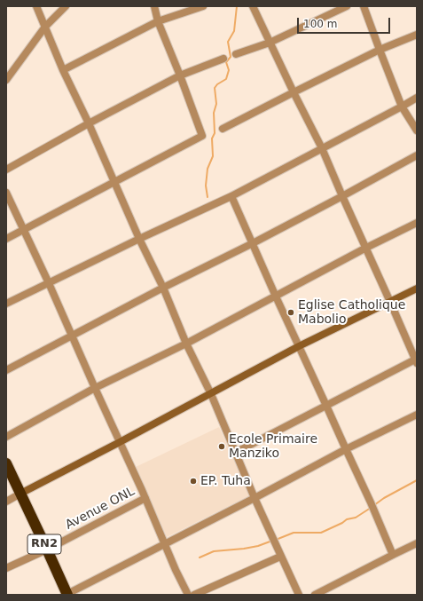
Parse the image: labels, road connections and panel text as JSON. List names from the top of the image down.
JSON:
{
  "streets": {
    "highway": ["RN2"],
    "street": ["Avenue ONL"]
  },
  "crossings": [
    ["Avenue ONL", "RN2"]
  ],
  "places": ["Eglise Catholique Mabolio", "Ecole Primaire Manziko", "EP. Tuha"],
  "scale_bar": "100 m"
}
